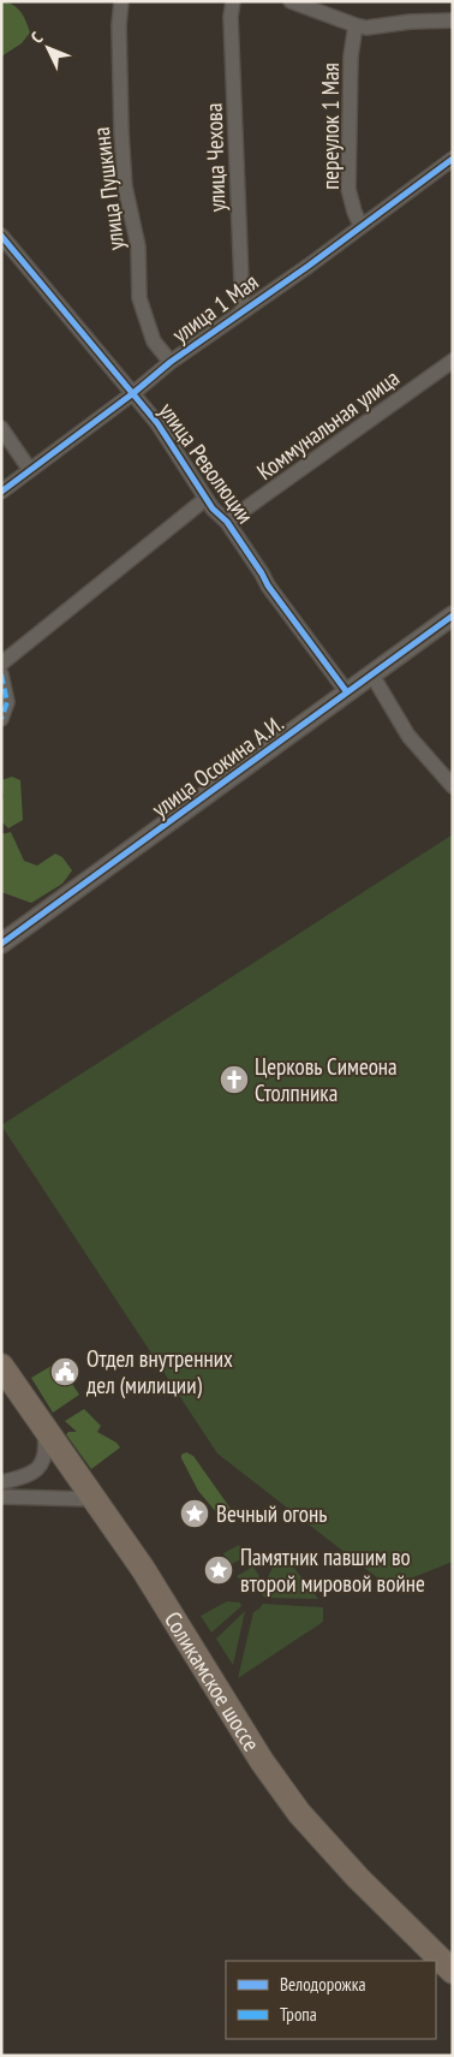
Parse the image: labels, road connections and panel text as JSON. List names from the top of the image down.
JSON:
{
  "streets": {
    "highway": ["Соликамское шоссе"],
    "street": [
      "переулок 1 Мая",
      "улица Чехова",
      "улица Пушкина",
      "улица 1 Мая",
      "Коммунальная улица",
      "улица Революции",
      "улица Осокина А.И."
    ]
  },
  "crossings": [
    ["переулок 1 Мая", "улица 1 Мая"],
    ["улица Чехова", "улица 1 Мая"],
    ["улица Пушкина", "улица 1 Мая"],
    ["улица 1 Мая", "улица Революции"],
    ["Коммунальная улица", "улица Революции"],
    ["улица Революции", "улица Осокина А.И."]
  ],
  "places": {
    "church": ["Церковь Симеона Столпника"],
    "public building": ["Отдел внутренних дел (милиции)"],
    "place": ["Вечный огонь", "Памятник павшим во второй мировой войне"]
  },
  "legend": ["Велодорожка", "Тропа"],
  "north": "top left"
}
